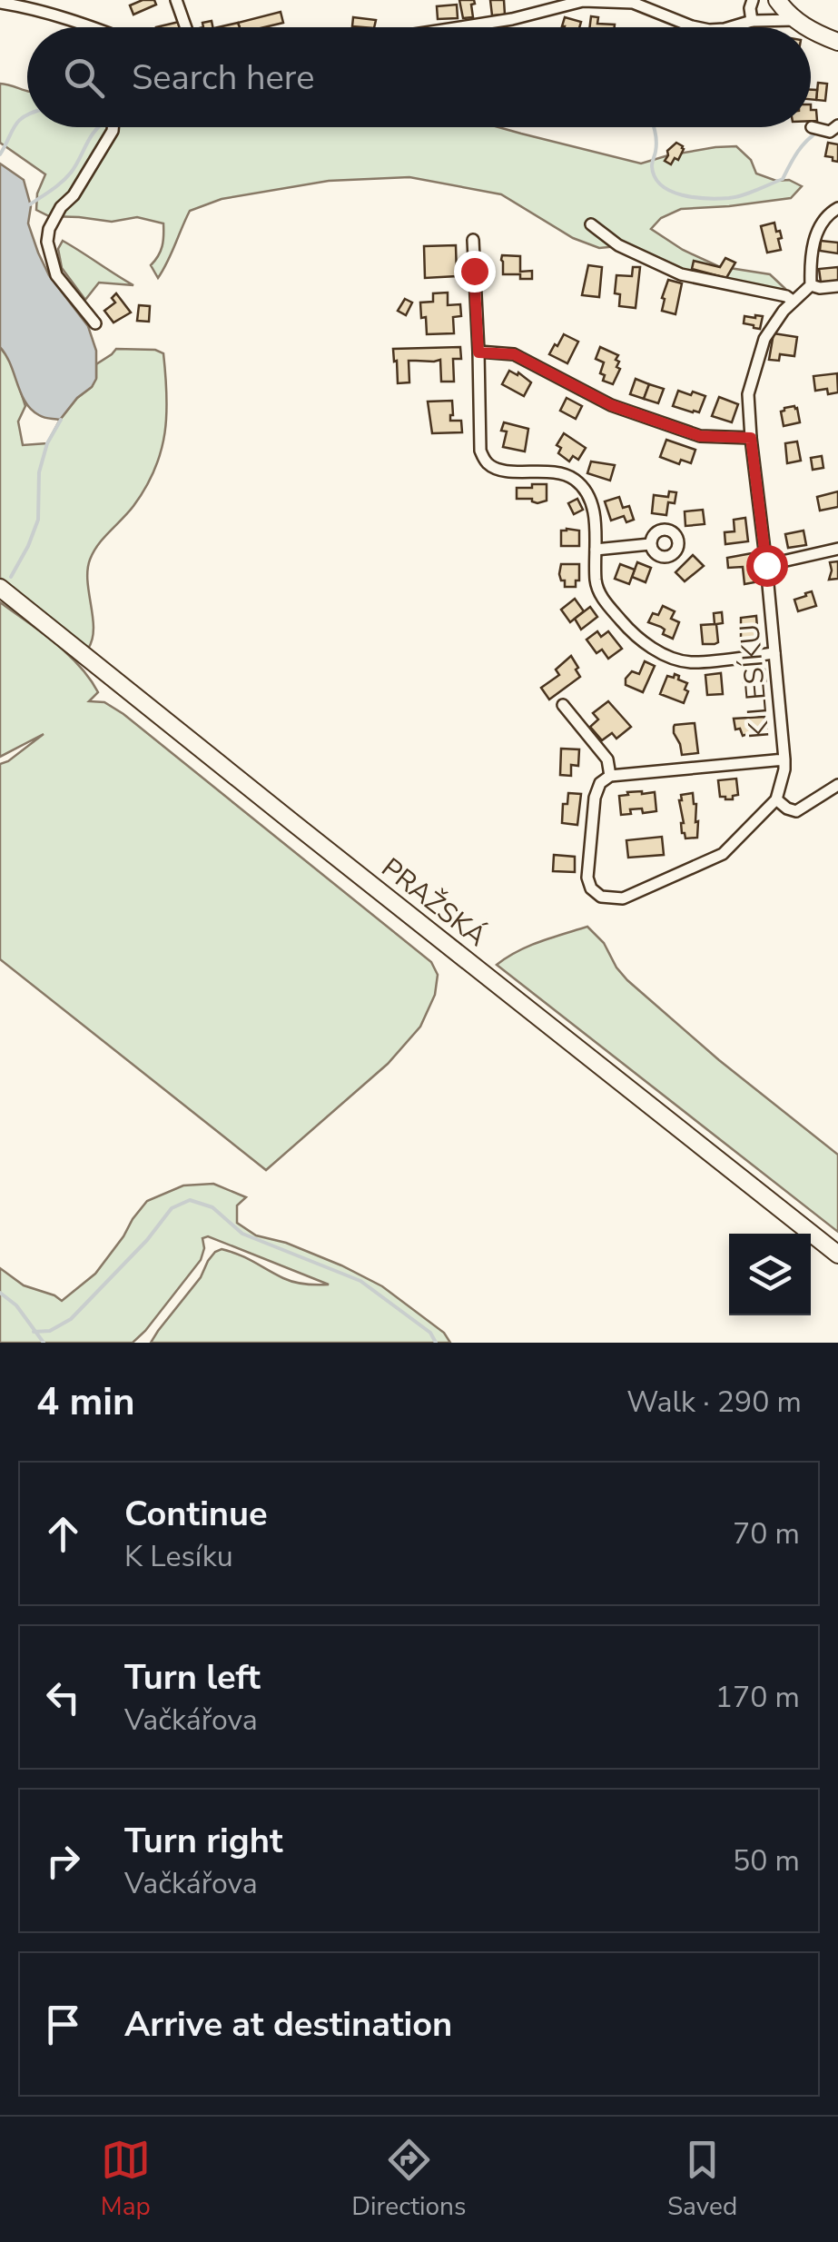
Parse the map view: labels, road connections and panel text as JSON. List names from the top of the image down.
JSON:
{
  "streets": {
    "main road": ["PRAŽSKÁ"],
    "street": ["K LESÍKU"]
  },
  "page": {
    "search": "Search here",
    "heading": ["4 min", "Walk · 290 m"],
    "list": [
      ["Continue", "K Lesíku", "70 m"],
      ["Turn left", "Vačkářova", "170 m"],
      ["Turn right", "Vačkářova", "50 m"],
      "Arrive at destination"
    ],
    "nav": ["Map", "Directions", "Saved"]
  }
}
